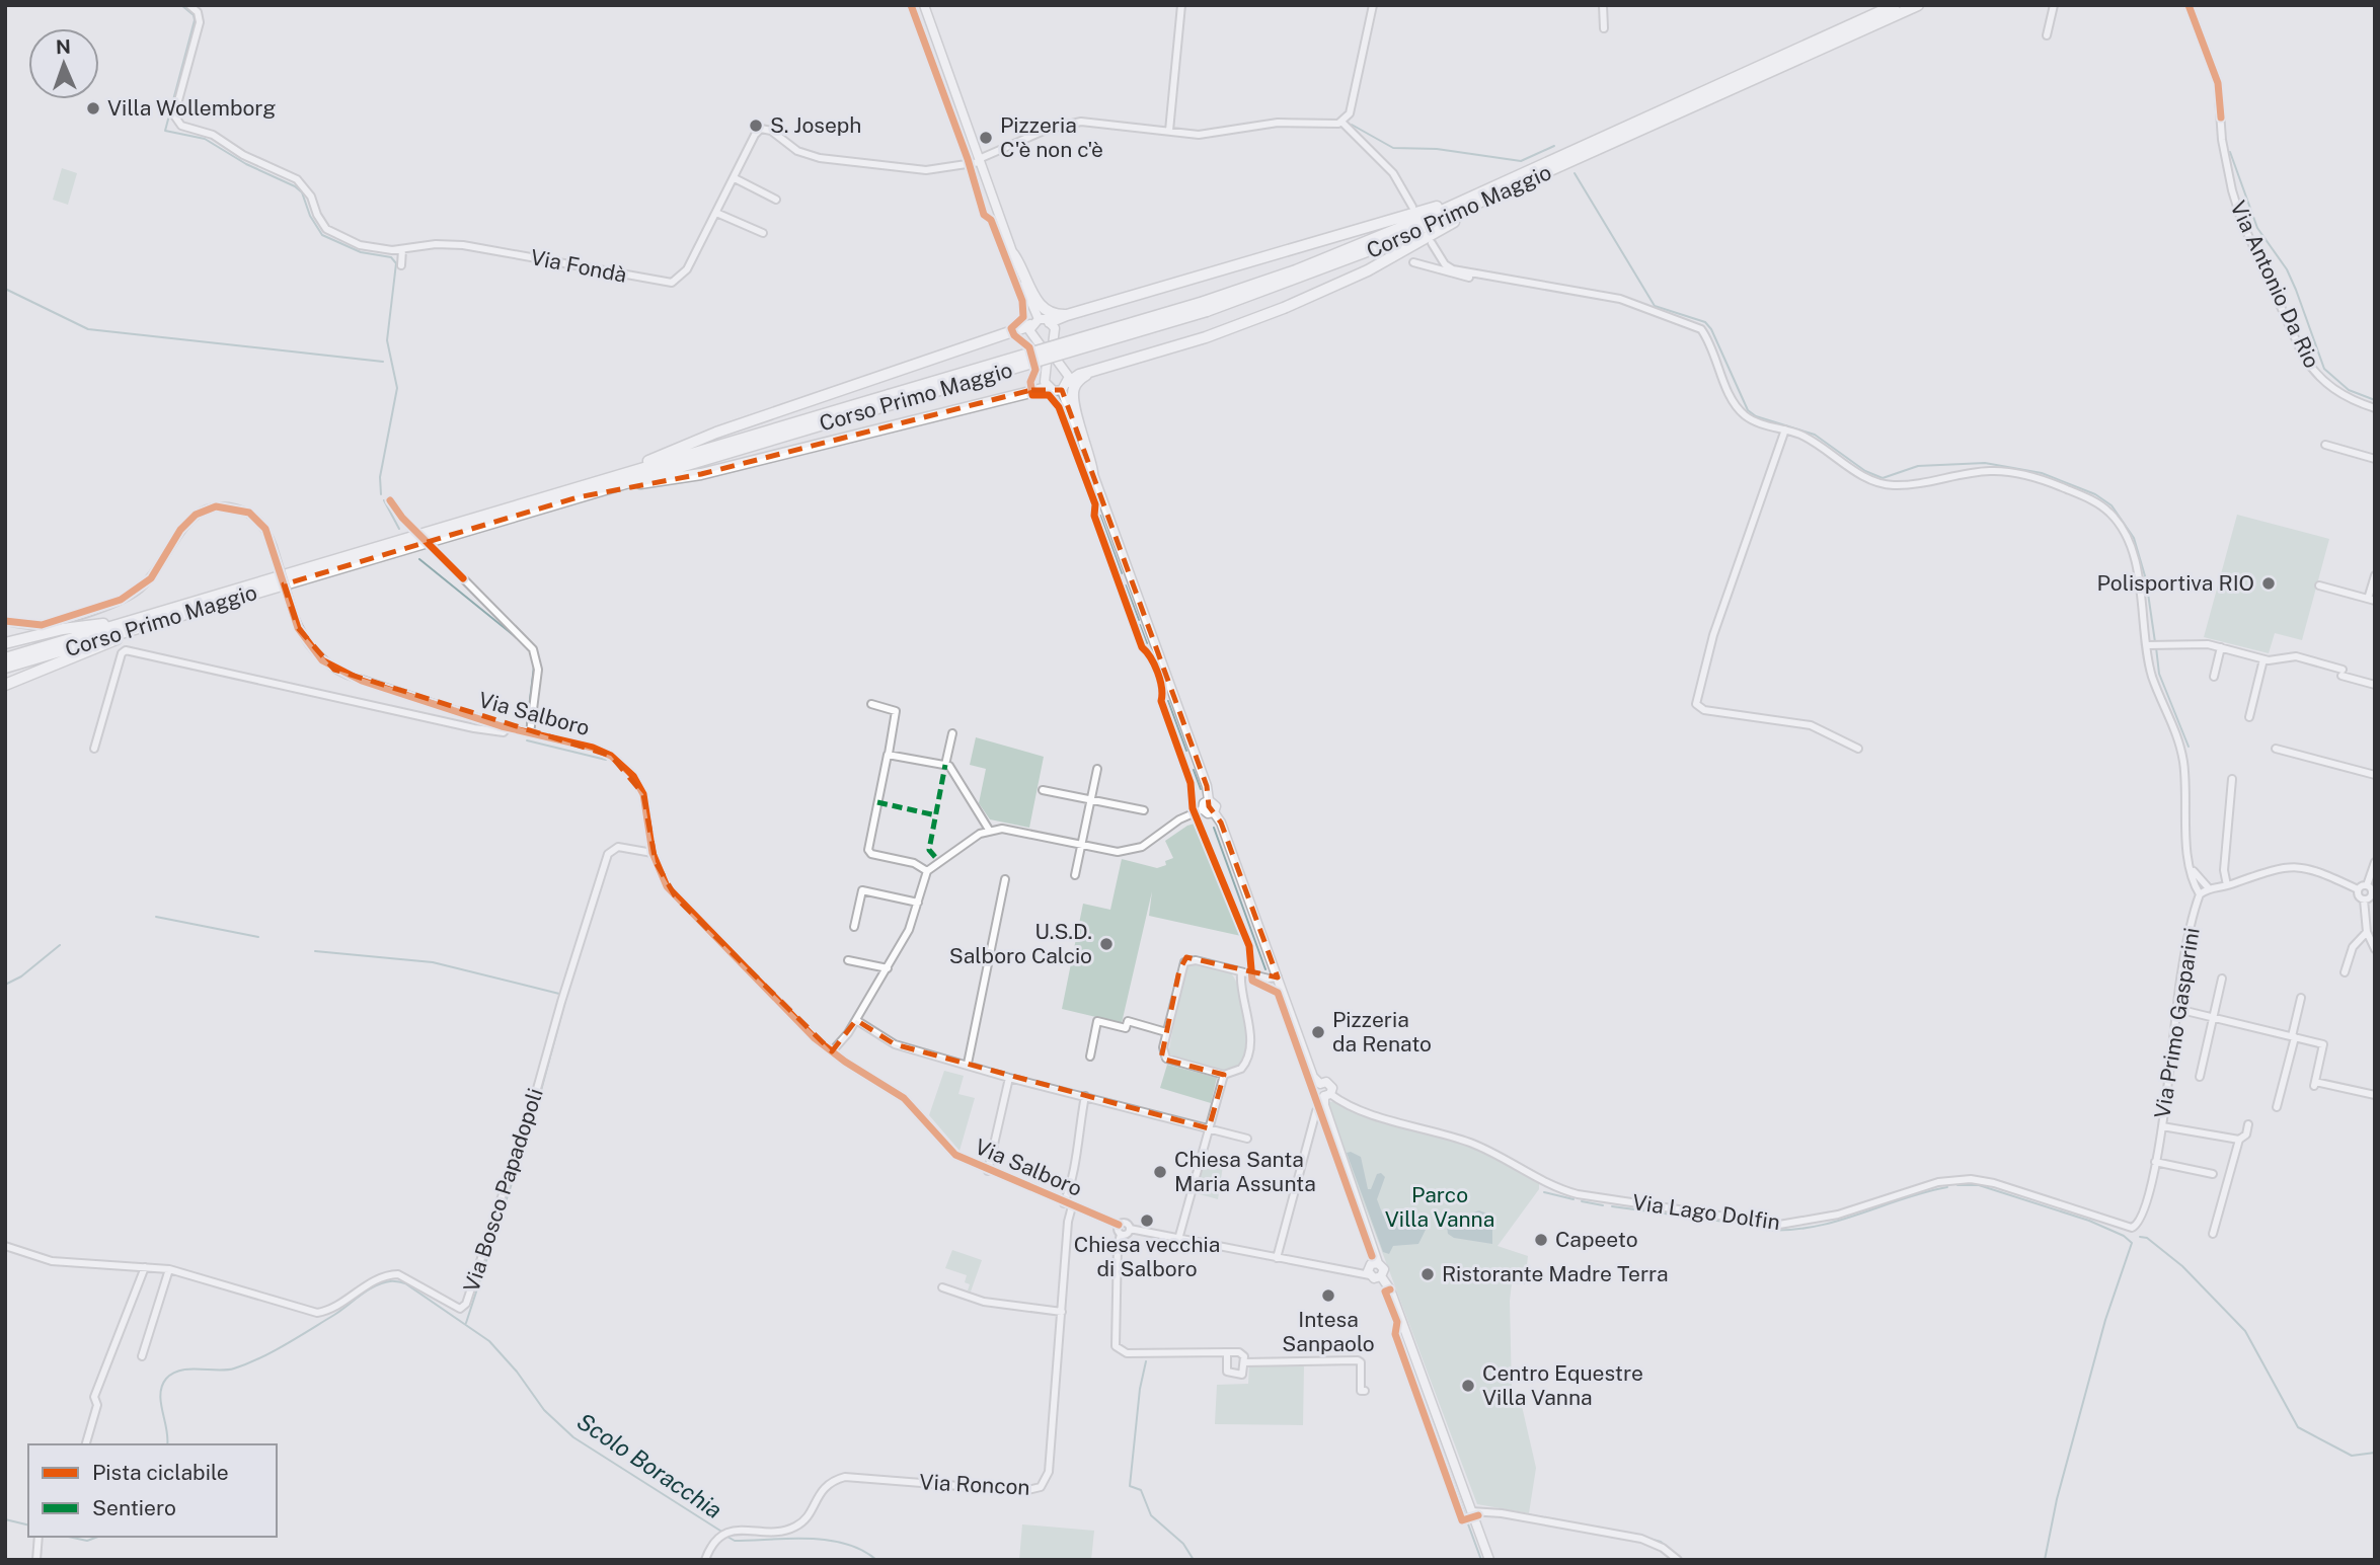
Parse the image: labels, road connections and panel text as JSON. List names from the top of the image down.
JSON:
{
  "streets": {
    "highway": ["Corso Primo Maggio"],
    "street": [
      "Via Fondà",
      "Via Antonio Da Rio",
      "Via Salboro",
      "Via Primo Gasparini",
      "Via Bosco Papadopoli",
      "Via Lago Dolfin",
      "Via Roncon"
    ]
  },
  "crossings": [
    ["Via Salboro", "Via Bosco Papadopoli"],
    ["Via Salboro", "Via Roncon"],
    ["Via Primo Gasparini", "Via Lago Dolfin"]
  ],
  "water": ["Scolo Boracchia"],
  "parks": ["Parco Villa Vanna"],
  "places": [
    "Villa Wollemborg",
    "S. Joseph",
    "Pizzeria C'è non c'è",
    "Polisportiva RIO",
    "U.S.D. Salboro Calcio",
    "Pizzeria da Renato",
    "Chiesa Santa Maria Assunta",
    "Chiesa vecchia di Salboro",
    "Capeeto",
    "Ristorante Madre Terra",
    "Intesa Sanpaolo",
    "Centro Equestre Villa Vanna"
  ],
  "legend": ["Pista ciclabile", "Sentiero"],
  "north": "top"
}
